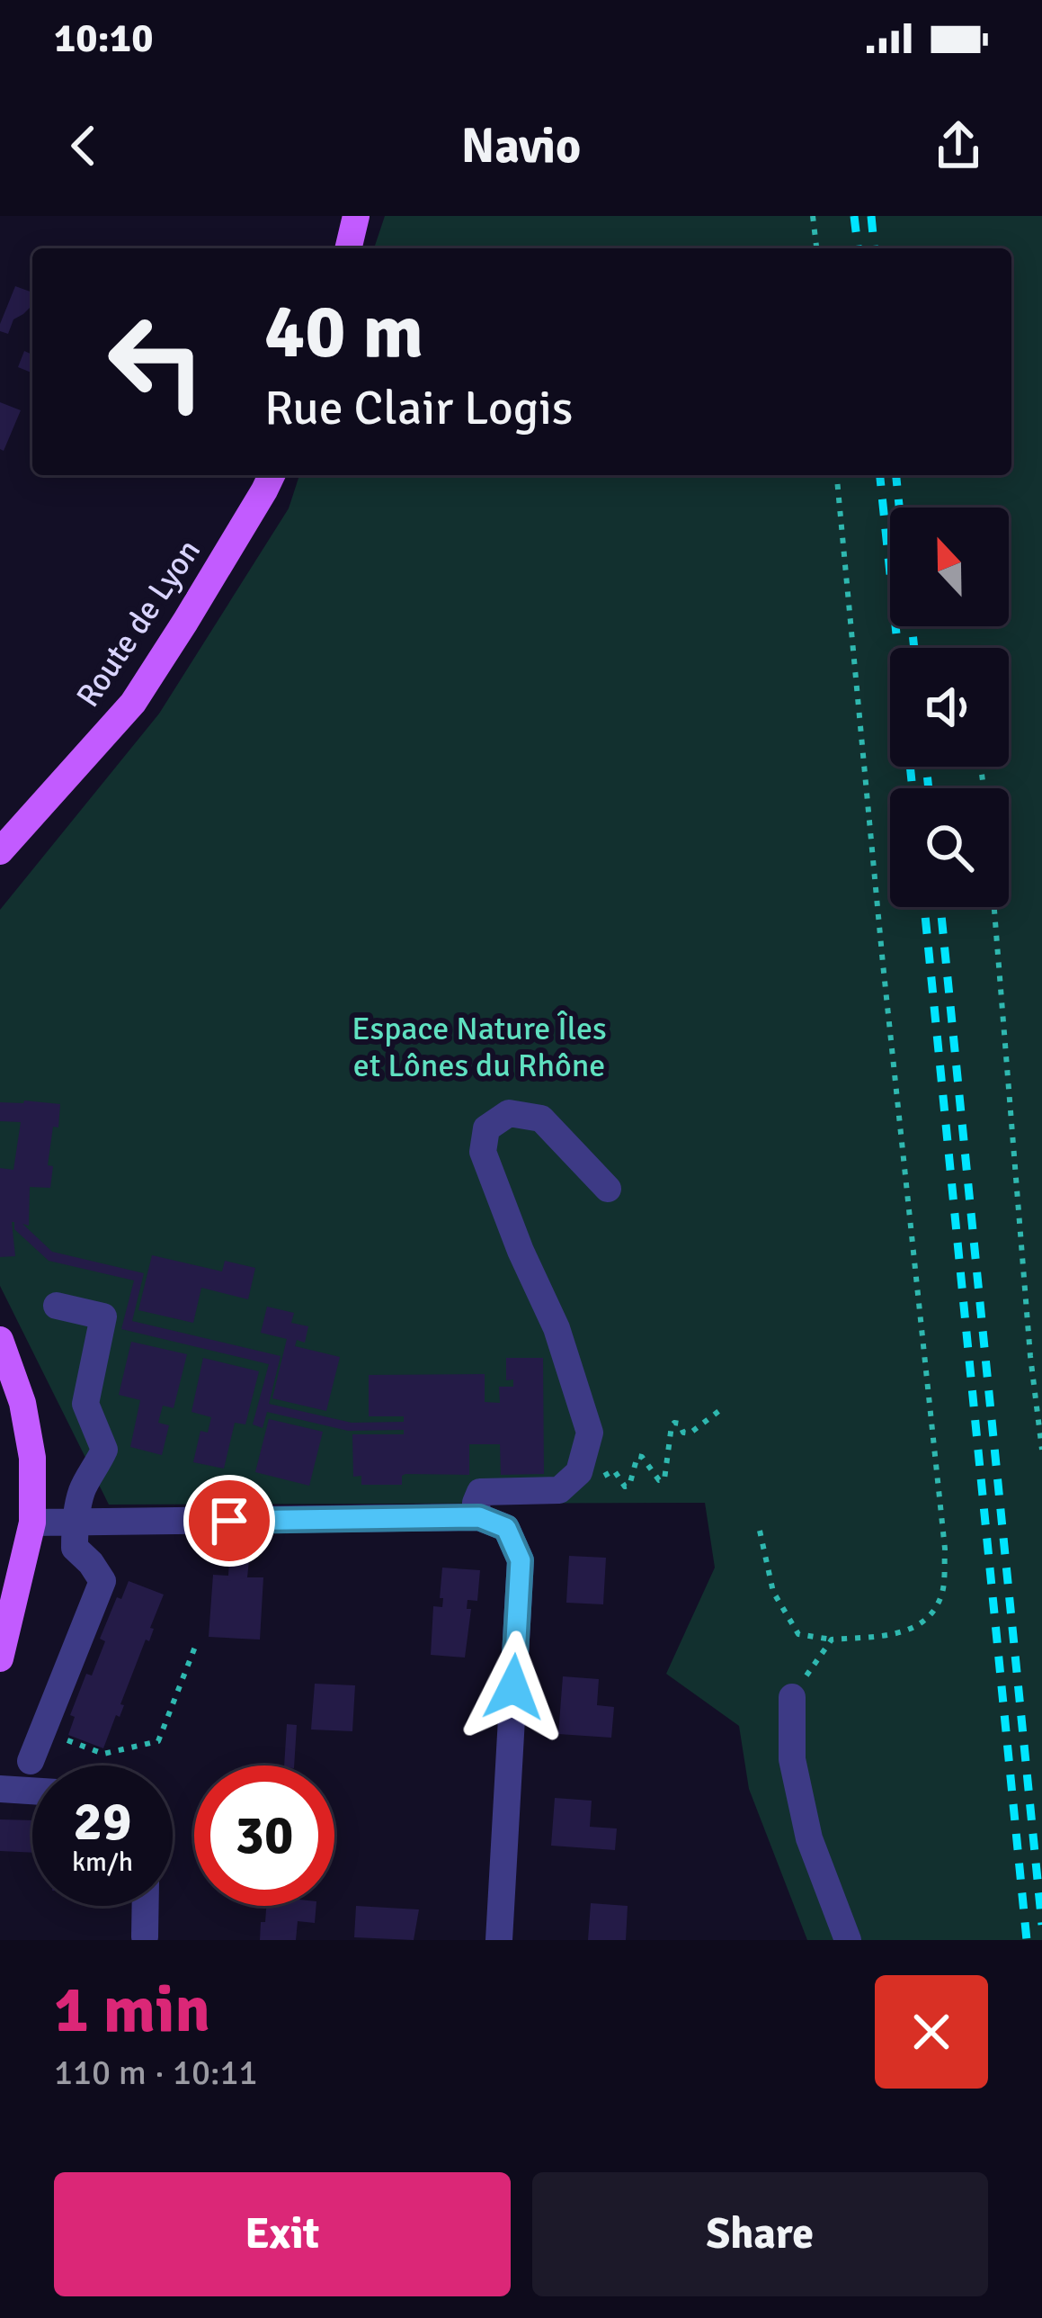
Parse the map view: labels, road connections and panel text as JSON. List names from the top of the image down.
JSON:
{
  "streets": {
    "main road": ["Route de Lyon"]
  },
  "parks": ["Espace Nature Îles et Lônes du Rhône"],
  "north": "top",
  "page": {
    "status": "10:10",
    "header": "Navio",
    "turn": ["40 m", "Rue Clair Logis"],
    "speed": "29 km/h",
    "limit": "30",
    "heading": ["1 min", "110 m · 10:11"],
    "buttons": ["Exit", "Share"]
  }
}
